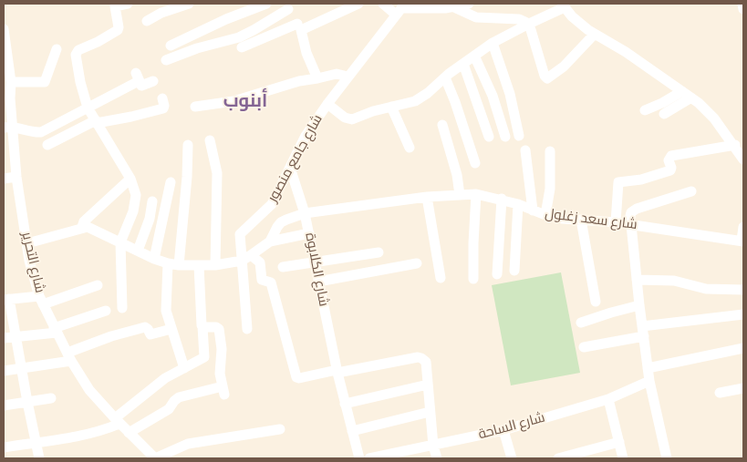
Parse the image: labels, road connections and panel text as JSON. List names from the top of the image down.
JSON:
{
  "streets": {
    "street": [
      "شارع جامع منصور",
      "شارع سعد زغلول",
      "شارع التحرير",
      "شارع الكلابوة",
      "شارع الساحة"
    ]
  },
  "crossings": [
    ["شارع جامع منصور", "شارع الكلابوة"],
    ["شارع سعد زغلول", "شارع الكلابوة"]
  ],
  "districts": ["أبنوب"]
}
